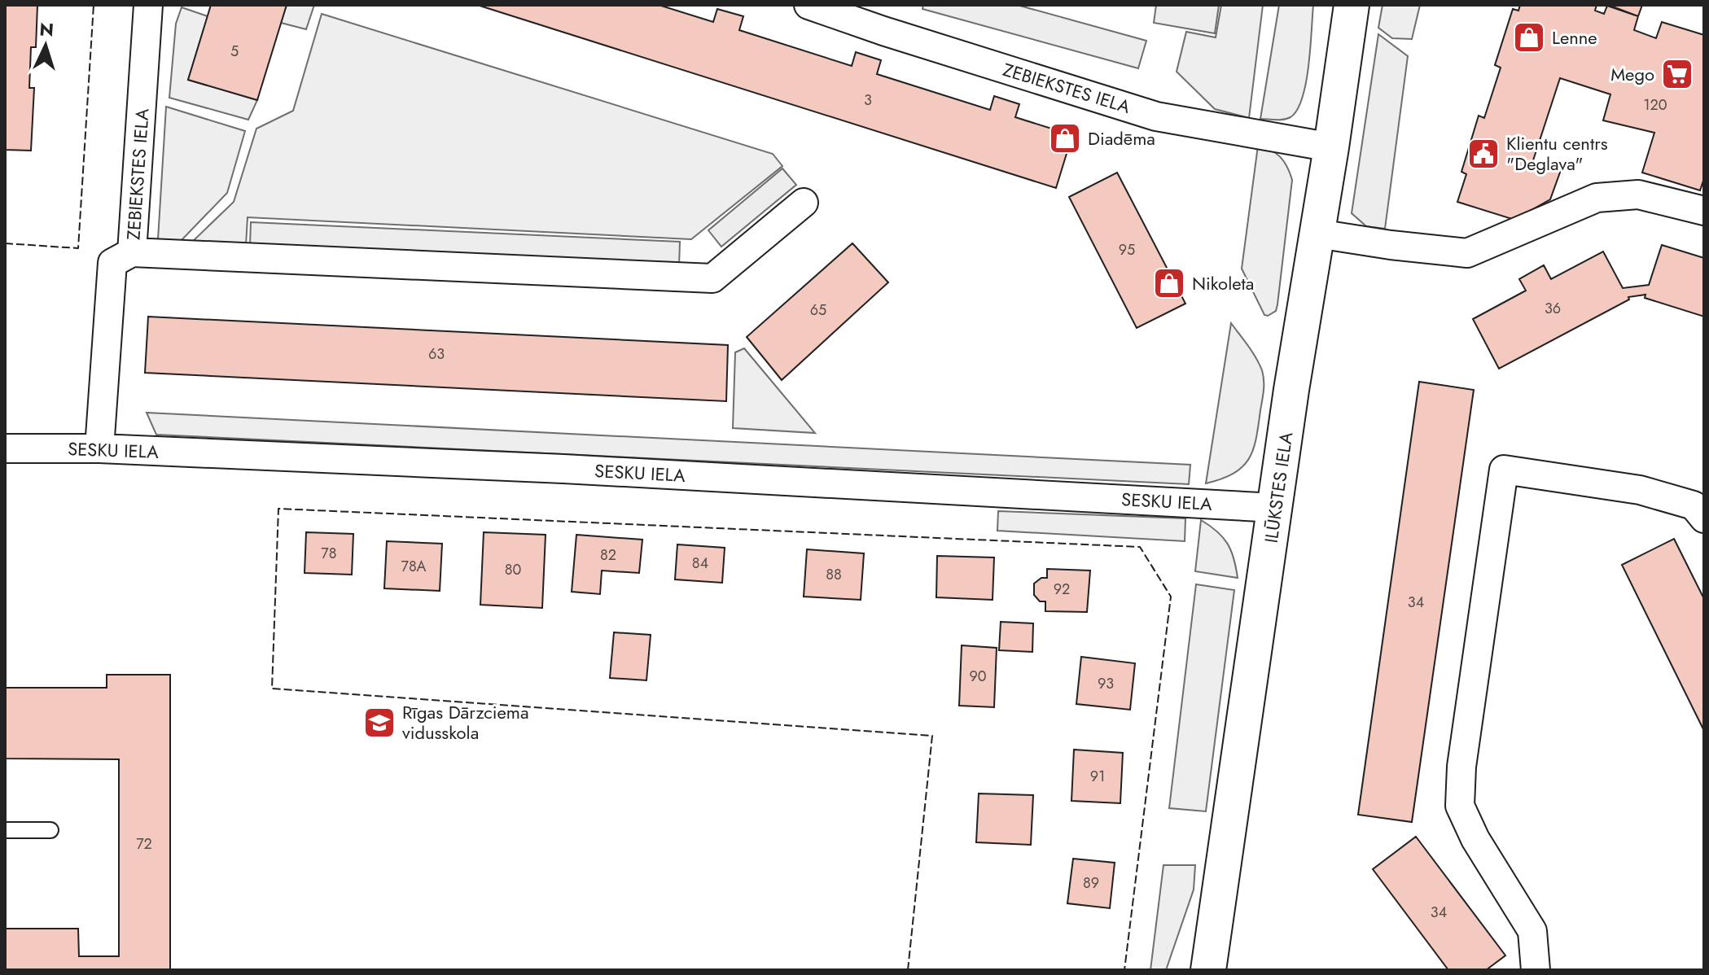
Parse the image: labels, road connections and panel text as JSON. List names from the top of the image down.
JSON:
{
  "streets": {
    "street": ["ZEBIEKSTES IELA", "SESKU IELA", "ILŪKSTES IELA"]
  },
  "crossings": [
    ["ZEBIEKSTES IELA", "SESKU IELA"],
    ["ZEBIEKSTES IELA", "ILŪKSTES IELA"],
    ["SESKU IELA", "ILŪKSTES IELA"]
  ],
  "places": {
    "shop": ["Lenne", "Diadēma", "Nikoleta"],
    "supermarket": ["Mego"],
    "public building": ["Klientu centrs \"Deglava\""],
    "school or university": ["Rīgas Dārzciema vidusskola"]
  },
  "house_numbers": [
    "5",
    "3",
    "120",
    "95",
    "36",
    "65",
    "63",
    "78",
    "82",
    "84",
    "78A",
    "80",
    "88",
    "92",
    "34",
    "90",
    "93",
    "91",
    "72",
    "89",
    "34"
  ],
  "north": "top"
}
